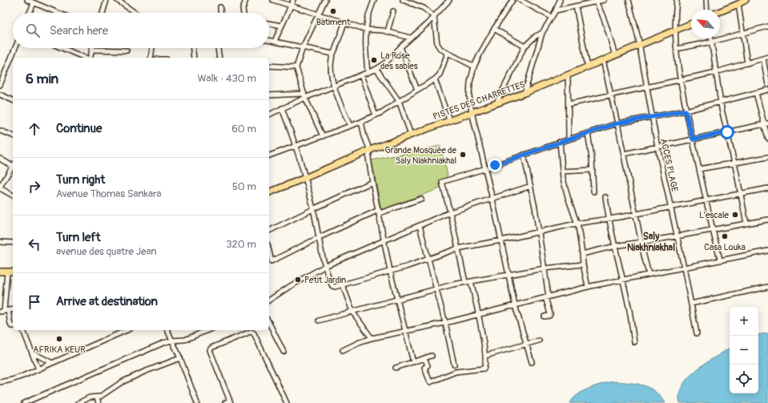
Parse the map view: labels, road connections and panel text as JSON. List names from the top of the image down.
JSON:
{
  "streets": {
    "main road": ["PISTES DES CHARRETTES"],
    "street": ["ACCES PLAGE"]
  },
  "crossings": [
    ["PISTES DES CHARRETTES", "ACCES PLAGE"]
  ],
  "districts": ["Saly Niakhniakhal"],
  "places": [
    "Batiment",
    "La Rose des sables",
    "Grande Mosquée de Saly Niakhniakhal",
    "L’escale",
    "Casa Louka",
    "Petit Jardin",
    "AFRIKA KEUR"
  ],
  "north": "top left",
  "page": {
    "search": "Search here",
    "heading": ["6 min", "Walk · 430 m"],
    "list": [
      ["Continue", "60 m"],
      ["Turn right", "Avenue Thomas Sankara", "50 m"],
      ["Turn left", "avenue des quatre Jean", "320 m"],
      "Arrive at destination"
    ],
    "map_buttons": ["+", "−"]
  }
}
